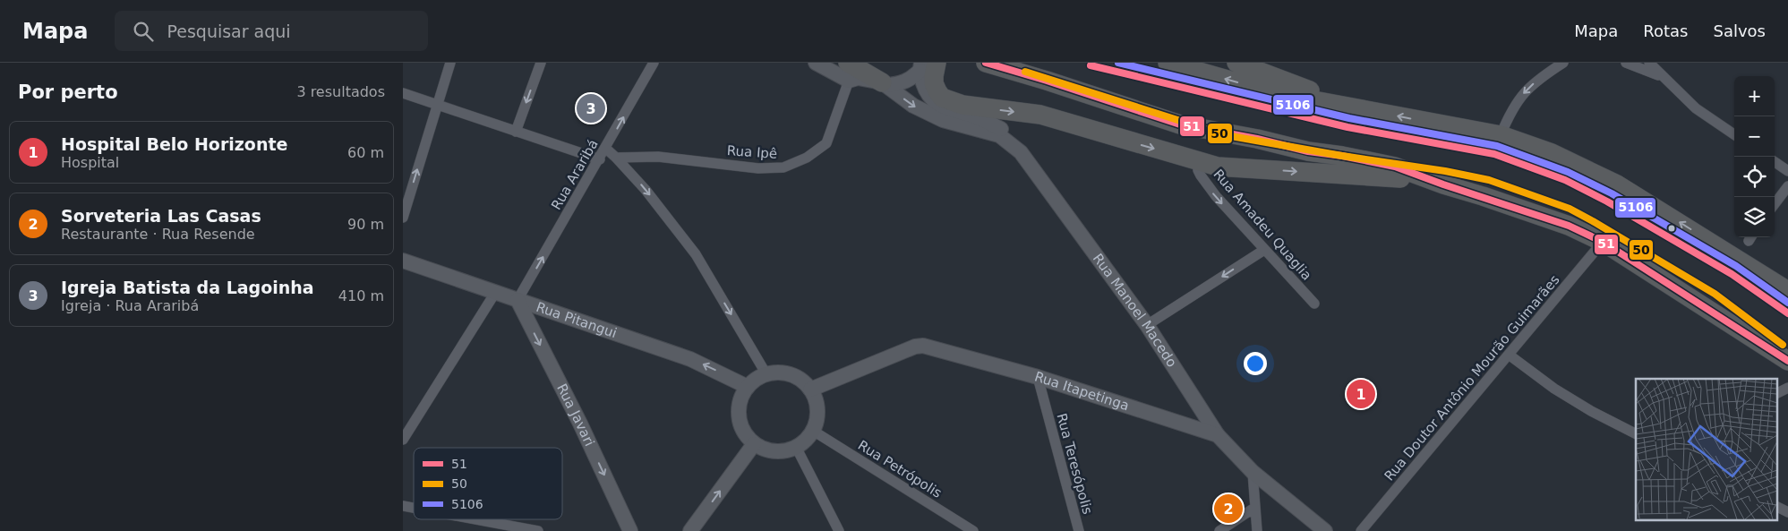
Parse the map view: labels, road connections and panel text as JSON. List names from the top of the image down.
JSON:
{
  "streets": {
    "street": [
      "Rua Ipê",
      "Rua Araribá",
      "Rua Amadeu Quaglia",
      "Rua Manoel Macedo",
      "Rua Pitangui",
      "Rua Doutor Antônio Mourão Guimarães",
      "Rua Itapetinga",
      "Rua Javari",
      "Rua Teresópolis",
      "Rua Petrópolis"
    ]
  },
  "crossings": [
    ["Rua Araribá", "Rua Pitangui"],
    ["Rua Araribá", "Rua Javari"],
    ["Rua Manoel Macedo", "Rua Itapetinga"],
    ["Rua Pitangui", "Rua Itapetinga"],
    ["Rua Pitangui", "Rua Javari"],
    ["Rua Pitangui", "Rua Petrópolis"],
    ["Rua Itapetinga", "Rua Teresópolis"],
    ["Rua Itapetinga", "Rua Petrópolis"]
  ],
  "one_way": [
    "Rua Araribá",
    "Rua Amadeu Quaglia",
    "Rua Pitangui",
    "Rua Javari"
  ],
  "lines": ["transit line 51", "transit line 5106", "transit line 50"],
  "legend": ["51", "50", "5106"],
  "page": {
    "header": "Mapa",
    "search": "Pesquisar aqui",
    "nav": ["Mapa", "Rotas", "Salvos"],
    "heading": ["Por perto", "3 resultados"],
    "map_buttons": ["+", "−"],
    "pins": ["3", "1", "2"],
    "list": [
      {
        "mark": "1",
        "name": "Hospital Belo Horizonte",
        "note": "Hospital",
        "value": "60 m"
      },
      {
        "mark": "2",
        "name": "Sorveteria Las Casas",
        "note": "Restaurante · Rua Resende",
        "value": "90 m"
      },
      {
        "mark": "3",
        "name": "Igreja Batista da Lagoinha",
        "note": "Igreja · Rua Araribá",
        "value": "410 m"
      }
    ]
  }
}
